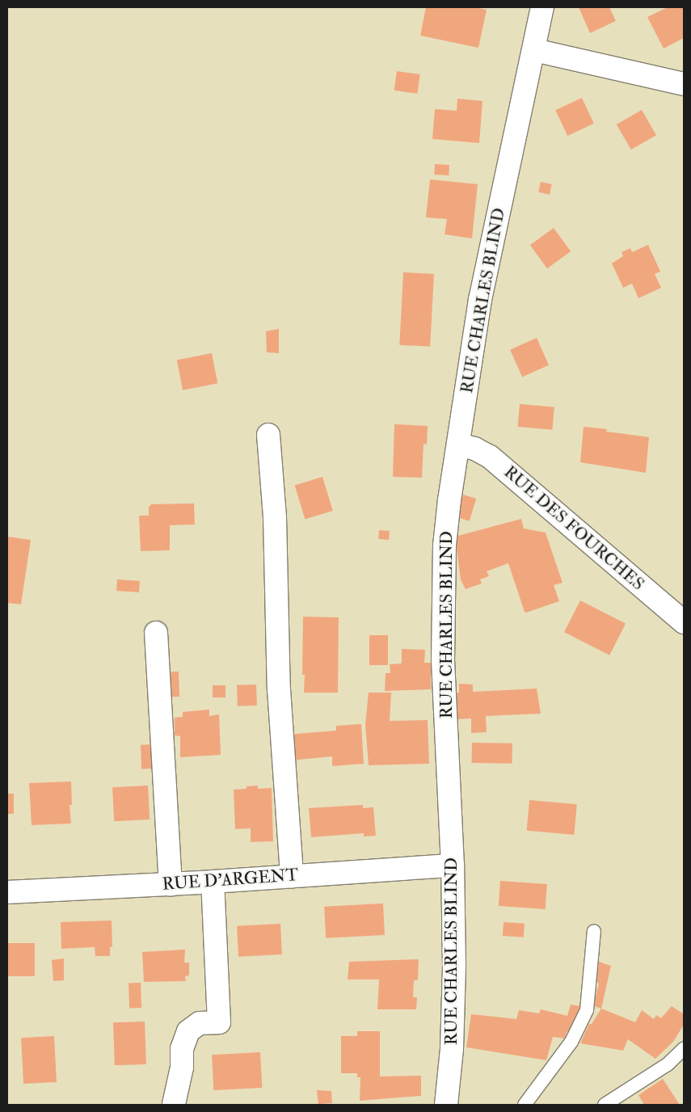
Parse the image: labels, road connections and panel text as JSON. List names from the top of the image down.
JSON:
{
  "streets": {
    "street": ["RUE CHARLES BLIND", "RUE DES FOURCHES", "RUE D'ARGENT"]
  },
  "crossings": [
    ["RUE CHARLES BLIND", "RUE DES FOURCHES"],
    ["RUE CHARLES BLIND", "RUE D'ARGENT"]
  ]
}
